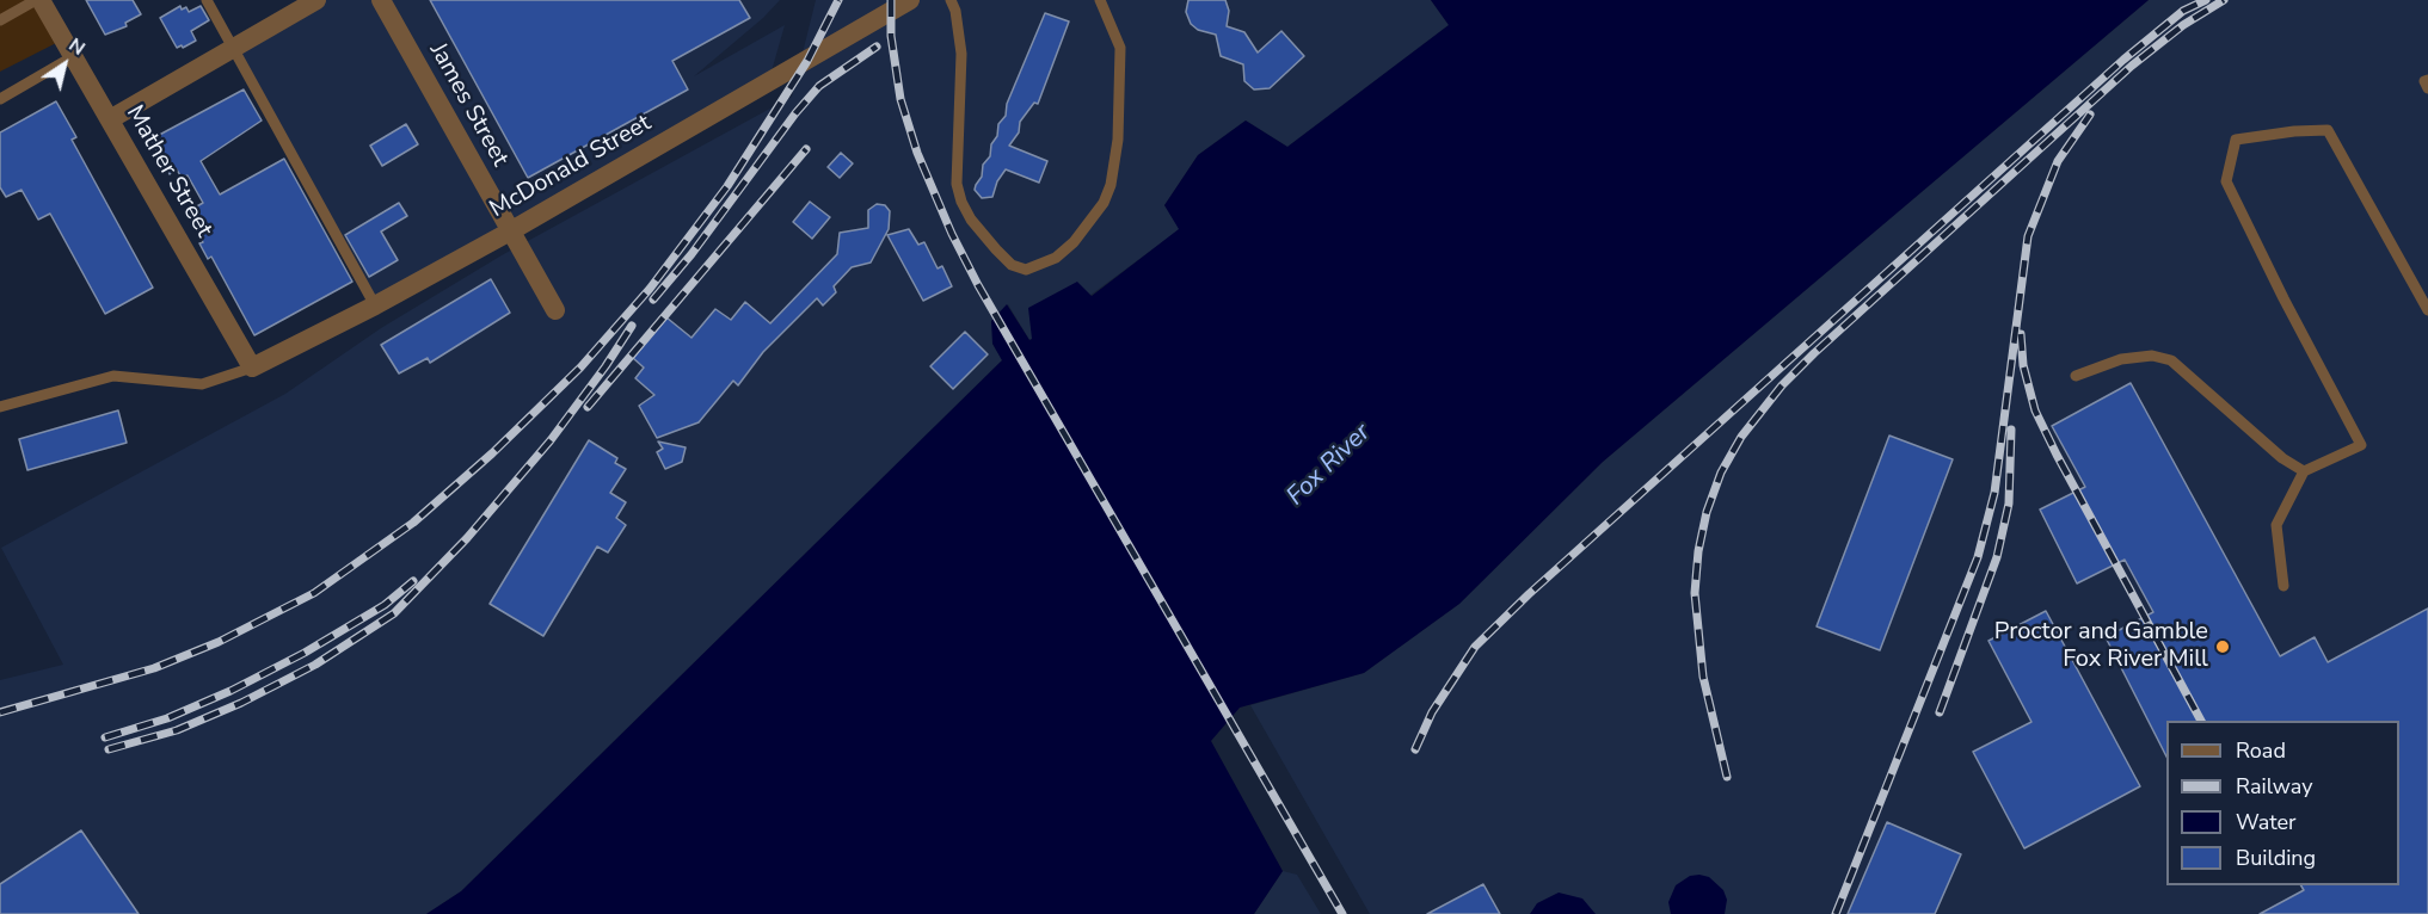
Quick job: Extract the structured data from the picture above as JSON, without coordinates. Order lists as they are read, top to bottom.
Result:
{
  "streets": {
    "street": ["James Street", "McDonald Street", "Mather Street"]
  },
  "crossings": [
    ["James Street", "McDonald Street"],
    ["McDonald Street", "Mather Street"]
  ],
  "water": ["Fox River"],
  "places": ["Proctor and Gamble Fox River Mill"],
  "legend": [
    "Road",
    "Railway",
    "Water",
    "Building"
  ],
  "north": "top right"
}
